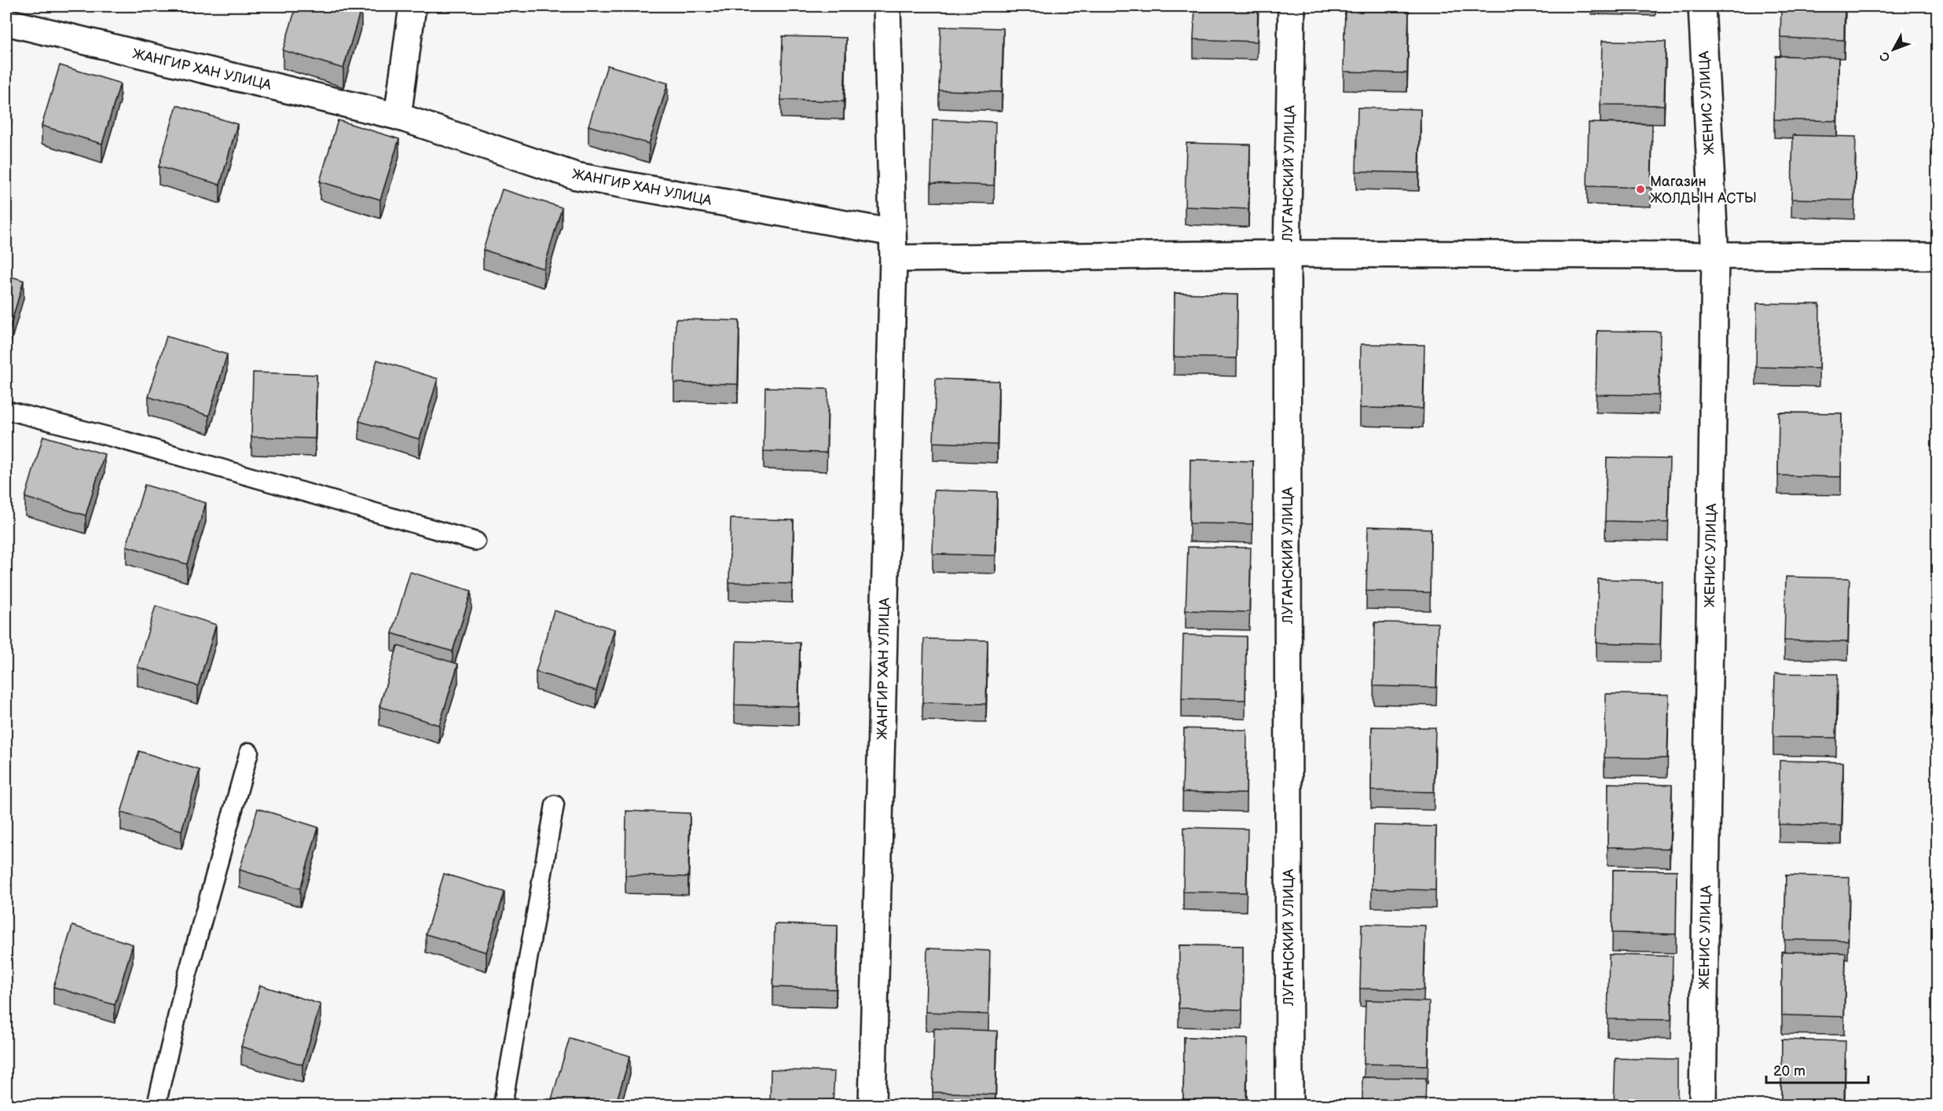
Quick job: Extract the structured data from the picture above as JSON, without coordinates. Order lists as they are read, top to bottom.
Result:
{
  "streets": {
    "street": ["ЖАНГИР ХАН УЛИЦА", "ЖЕНИС УЛИЦА", "ЛУГАНСКИЙ УЛИЦА"]
  },
  "places": ["Магазин ЖОЛДЫН АСТЫ"],
  "scale_bar": "20 m",
  "north": "bottom left"
}
